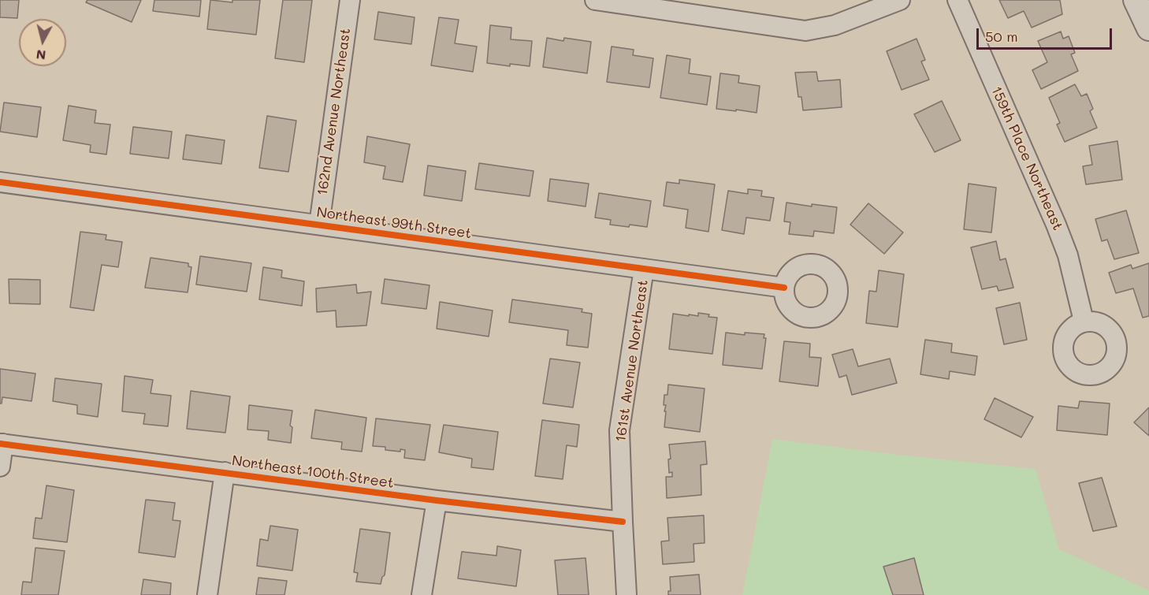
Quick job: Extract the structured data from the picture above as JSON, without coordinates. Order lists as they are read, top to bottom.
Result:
{
  "streets": {
    "street": [
      "162nd Avenue Northeast",
      "159th Place Northeast",
      "Northeast 99th Street",
      "161st Avenue Northeast",
      "Northeast 100th Street"
    ]
  },
  "crossings": [
    ["162nd Avenue Northeast", "Northeast 99th Street"],
    ["Northeast 99th Street", "161st Avenue Northeast"],
    ["161st Avenue Northeast", "Northeast 100th Street"]
  ],
  "scale_bar": "50 m",
  "north": "bottom"
}
